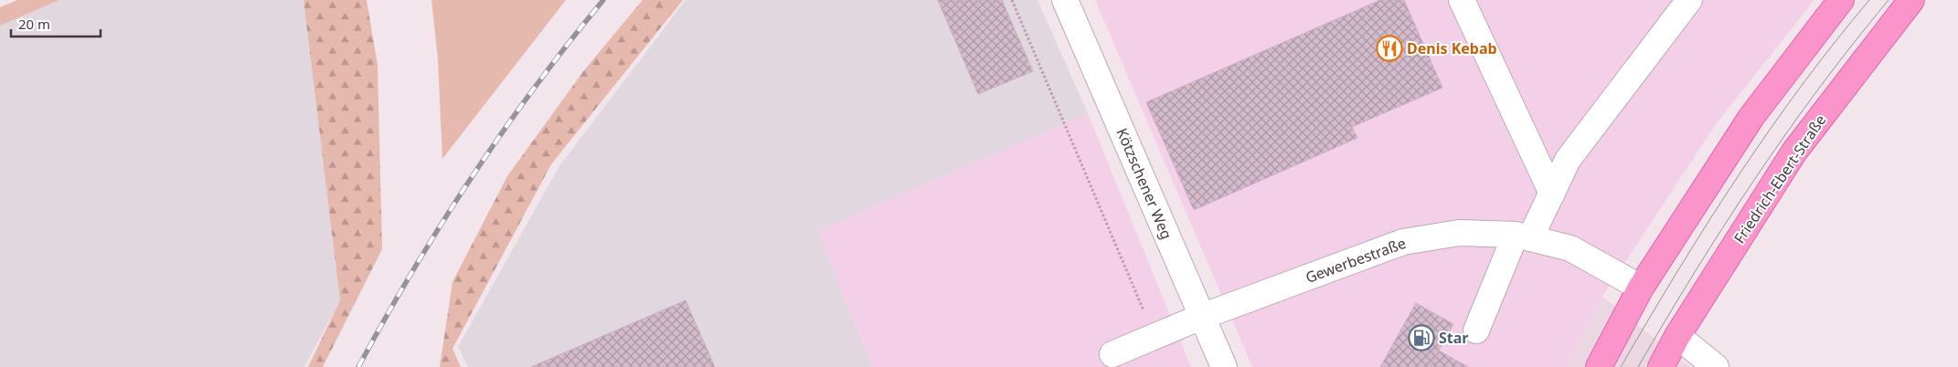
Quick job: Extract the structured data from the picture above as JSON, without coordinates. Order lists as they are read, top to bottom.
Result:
{
  "streets": {
    "main road": ["Friedrich-Ebert-Straße"],
    "street": ["Kötzschener Weg", "Gewerbestraße"]
  },
  "crossings": [
    ["Kötzschener Weg", "Gewerbestraße"]
  ],
  "places": {
    "restaurant": ["Denis Kebab"],
    "fuel station": ["Star"]
  },
  "scale_bar": "20 m"
}
